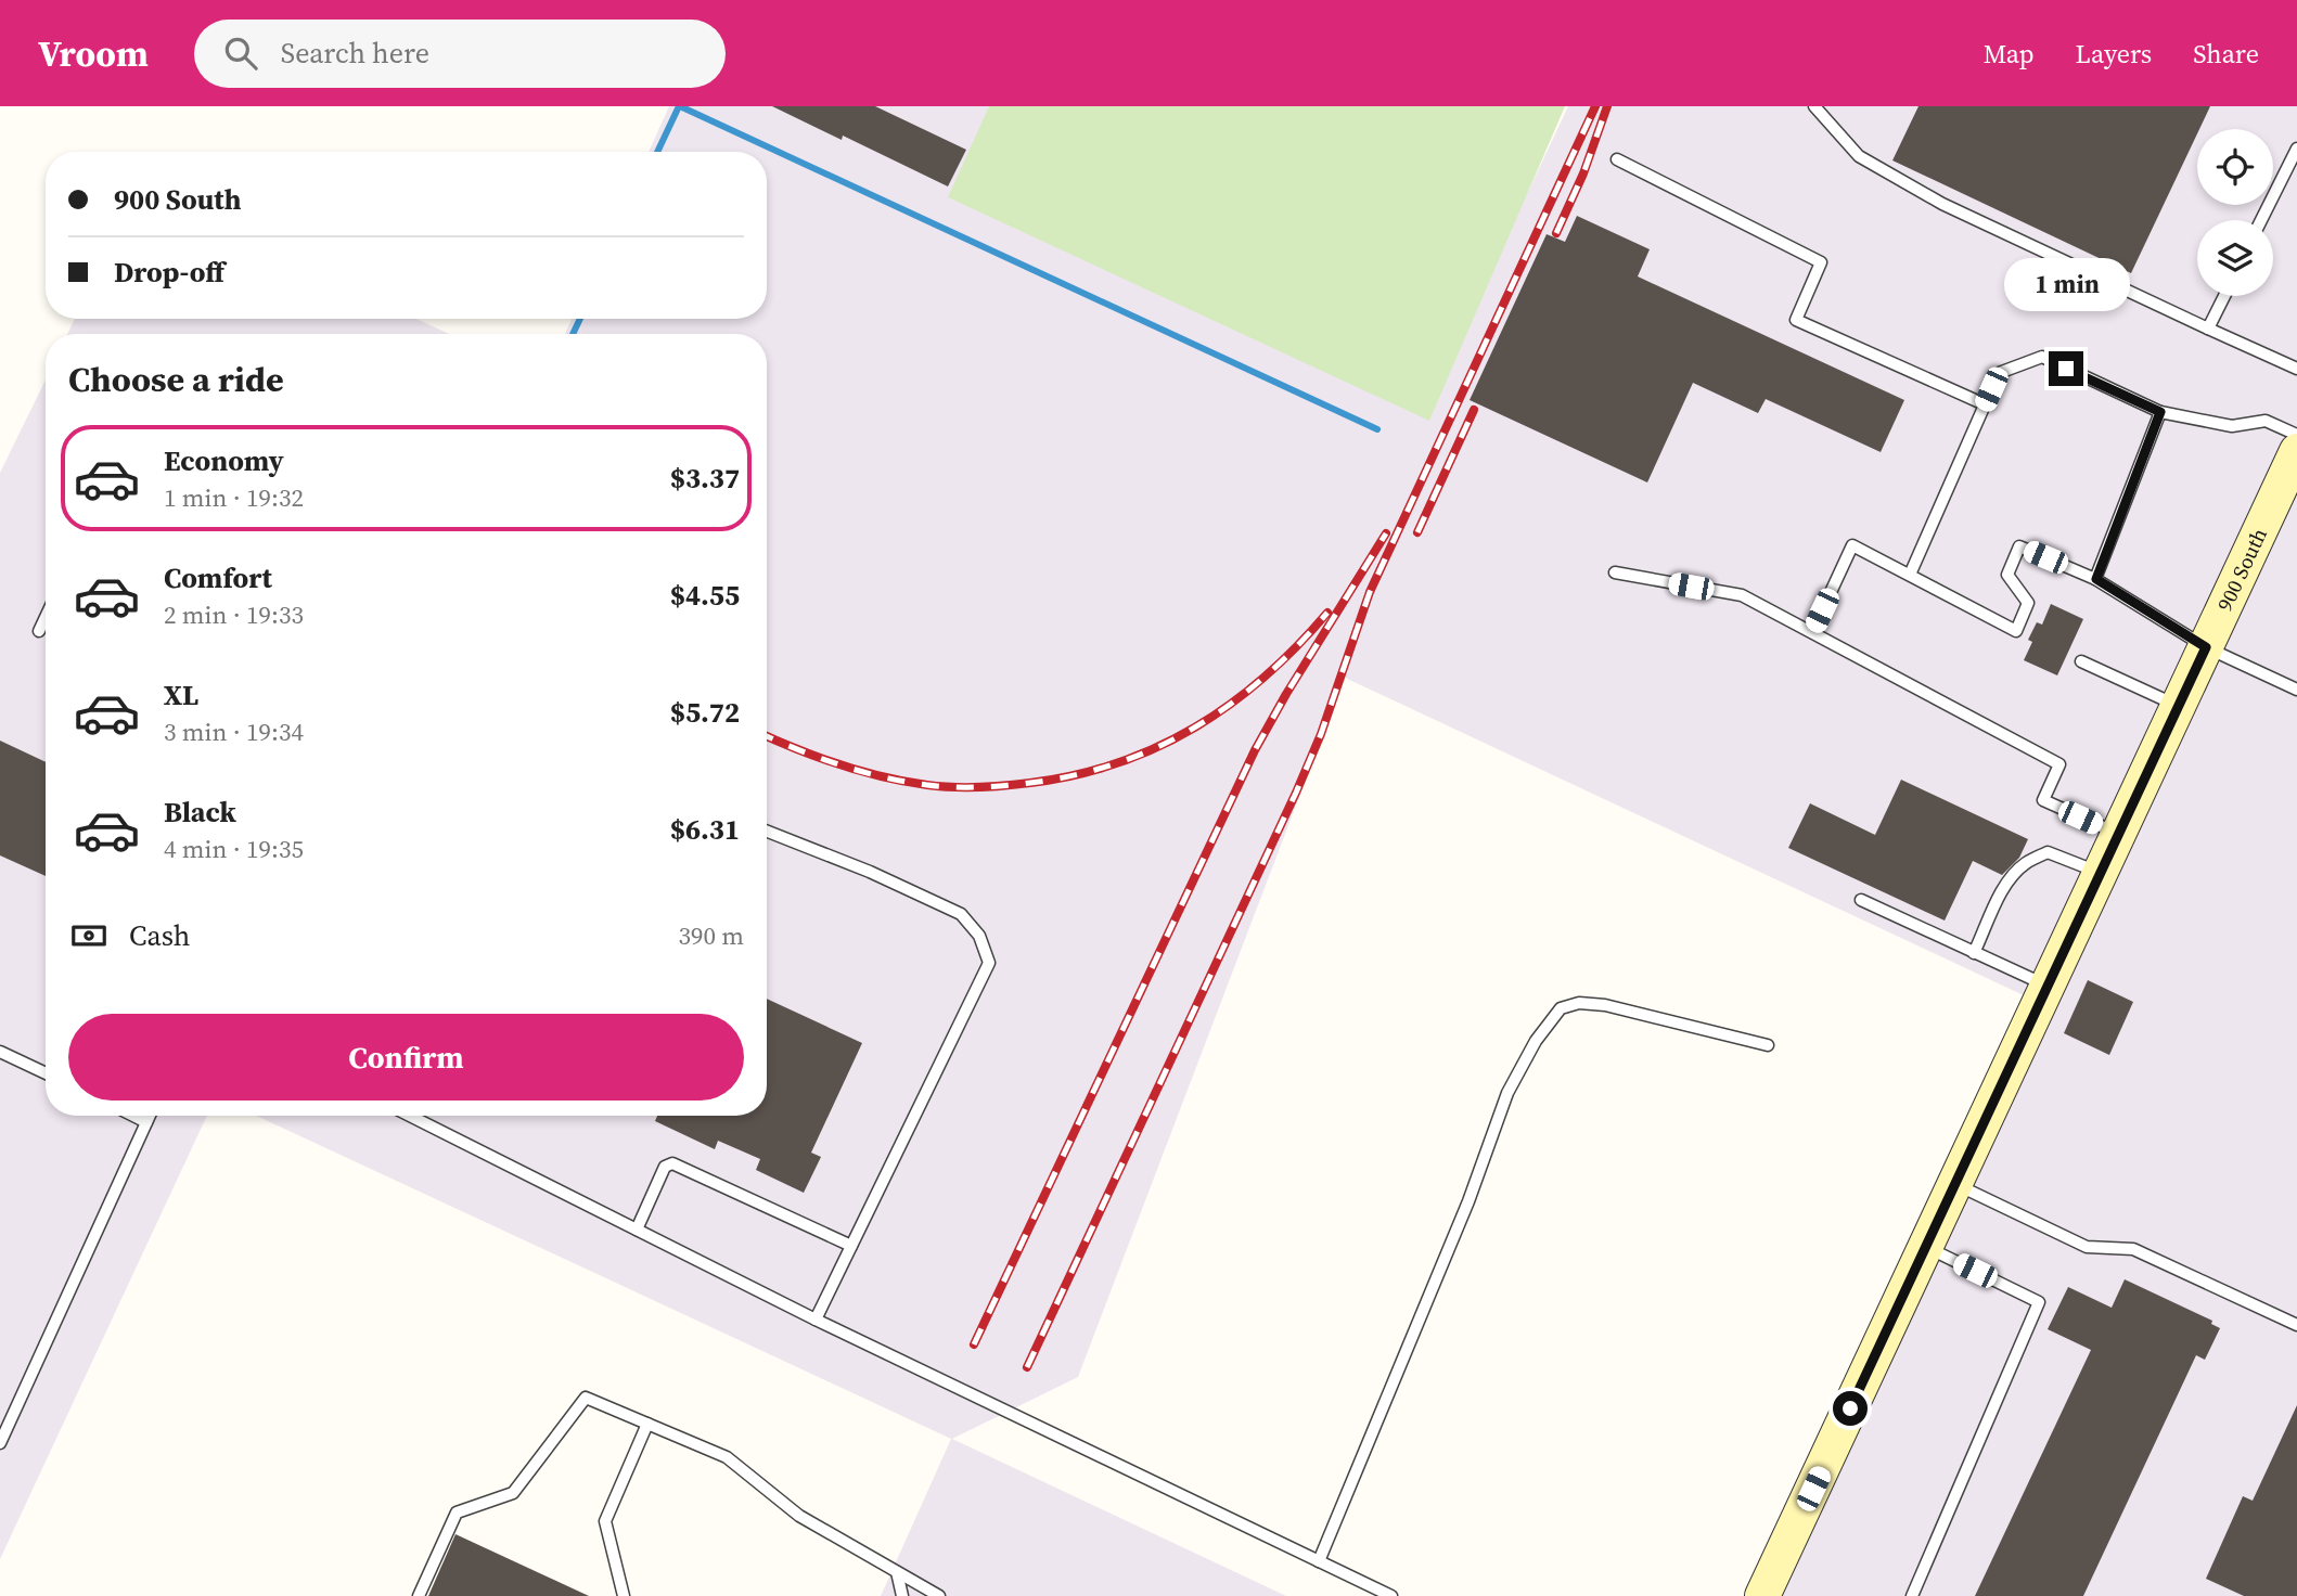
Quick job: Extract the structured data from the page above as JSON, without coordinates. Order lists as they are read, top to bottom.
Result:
{
  "streets": {
    "street": ["900 South"]
  },
  "page": {
    "header": "Vroom",
    "search": "Search here",
    "nav": ["Map", "Layers", "Share"],
    "banner": ["900 South", "Drop-off"],
    "bubble": "1 min",
    "heading": "Choose a ride",
    "list": [
      {
        "name": "Economy",
        "note": "1 min · 19:32",
        "value": "$3.37"
      },
      {
        "name": "Comfort",
        "note": "2 min · 19:33",
        "value": "$4.55"
      },
      {
        "name": "XL",
        "note": "3 min · 19:34",
        "value": "$5.72"
      },
      {
        "name": "Black",
        "note": "4 min · 19:35",
        "value": "$6.31"
      }
    ],
    "pay": ["Cash", "390 m"],
    "buttons": "Confirm"
  }
}
